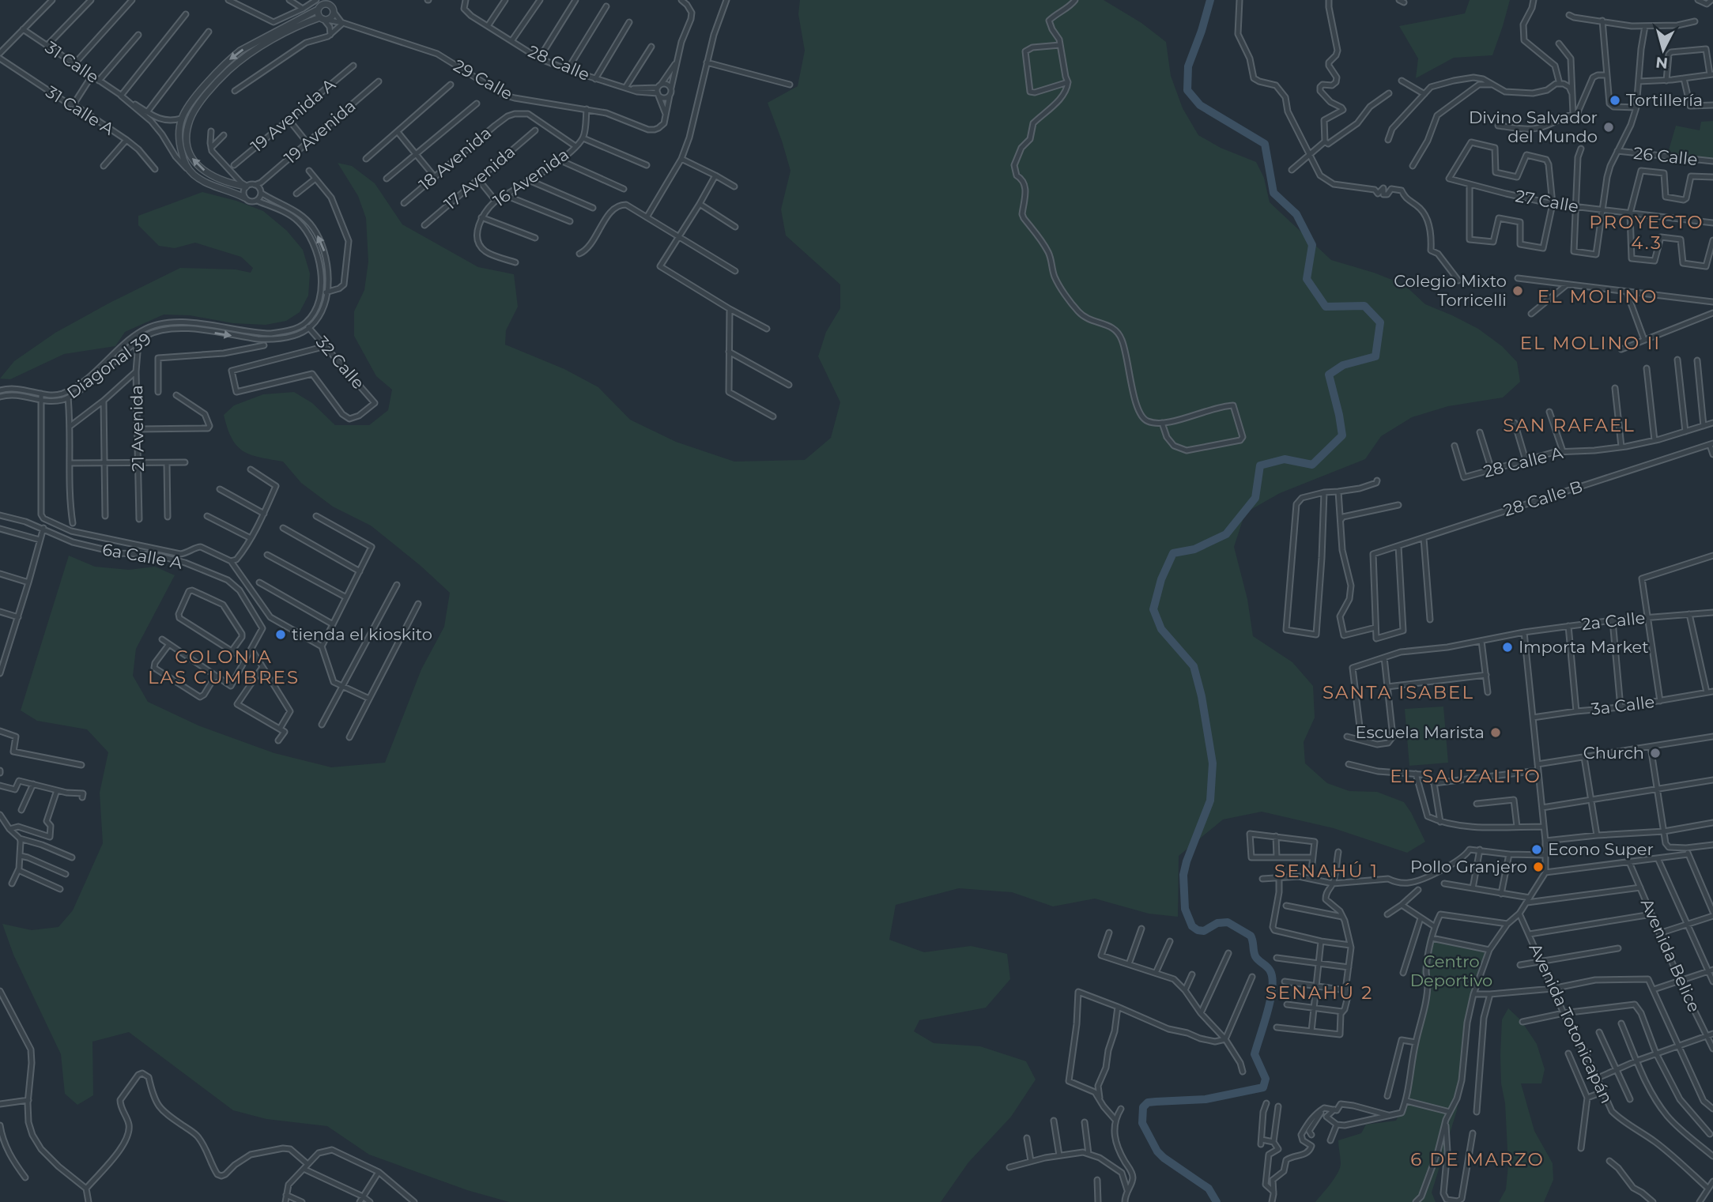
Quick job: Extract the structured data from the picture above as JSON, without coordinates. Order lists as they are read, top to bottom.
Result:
{
  "streets": {
    "street": [
      "31 Calle",
      "28 Calle",
      "29 Calle",
      "31 Calle A",
      "19 Avenida A",
      "19 Avenida",
      "26 Calle",
      "18 Avenida",
      "17 Avenida",
      "16 Avenida",
      "27 Calle",
      "32 Calle",
      "Diagonal 39",
      "21 Avenida",
      "28 Calle A",
      "28 Calle B",
      "6a Calle A",
      "2a Calle",
      "3a Calle",
      "Avenida Belice",
      "Avenida Totonicapán"
    ]
  },
  "crossings": [
    ["29 Calle", "16 Avenida"],
    ["18 Avenida", "16 Avenida"],
    ["32 Calle", "Diagonal 39"],
    ["Diagonal 39", "21 Avenida"]
  ],
  "districts": [
    "PROYECTO 4.3",
    "EL MOLINO",
    "EL MOLINO II",
    "SAN RAFAEL",
    "COLONIA LAS CUMBRES",
    "SANTA ISABEL",
    "EL SAUZALITO",
    "SENAHÚ 1",
    "SENAHÚ 2",
    "6 DE MARZO"
  ],
  "parks": ["Centro Deportivo"],
  "places": [
    "Tortillería",
    "Divino Salvador del Mundo",
    "Colegio Mixto Torricelli",
    "tienda el kioskito",
    "Importa Market",
    "Escuela Marista",
    "Church",
    "Econo Super",
    "Pollo Granjero"
  ],
  "north": "bottom"
}
